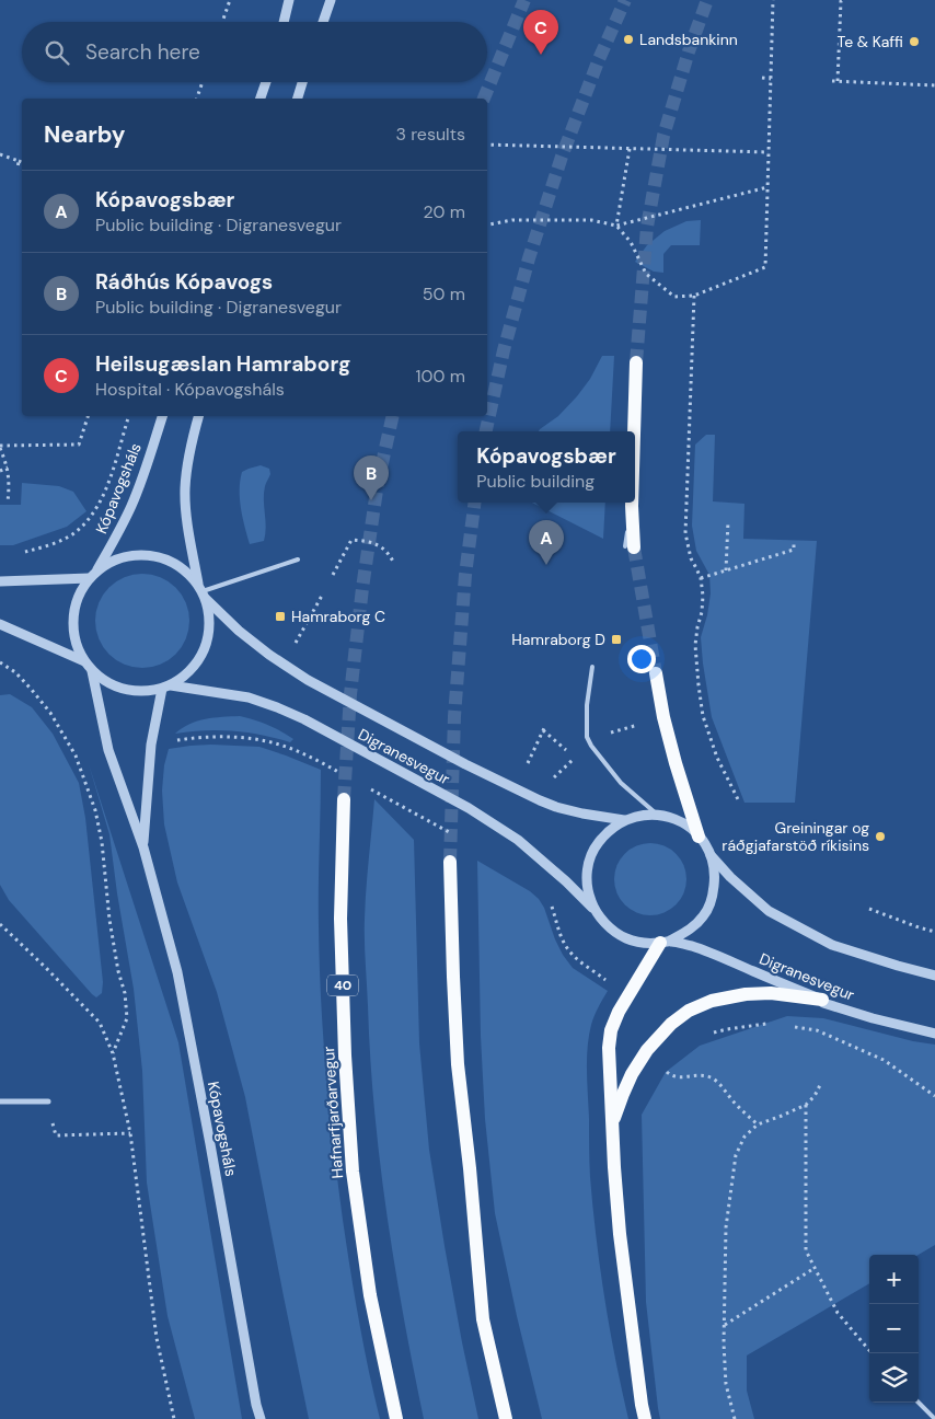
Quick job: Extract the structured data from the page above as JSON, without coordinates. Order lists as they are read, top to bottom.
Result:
{
  "streets": {
    "main road": ["40", "Hafnarfjarðarvegur"],
    "street": ["Kópavogsháls", "Digranesvegur"]
  },
  "crossings": [
    ["Kópavogsháls", "Digranesvegur"]
  ],
  "places": {
    "other": ["Landsbankinn", "Te & Kaffi", "Greiningar og ráðgjafarstöð ríkisins"],
    "transit": ["Hamraborg C", "Hamraborg D"]
  },
  "page": {
    "pins": ["C", "B", "A"],
    "search": "Search here",
    "heading": ["Nearby", "3 results"],
    "list": [
      {
        "mark": "A",
        "name": "Kópavogsbær",
        "note": "Public building · Digranesvegur",
        "value": "20 m"
      },
      {
        "mark": "B",
        "name": "Ráðhús Kópavogs",
        "note": "Public building · Digranesvegur",
        "value": "50 m"
      },
      {
        "mark": "C",
        "name": "Heilsugæslan Hamraborg",
        "note": "Hospital · Kópavogsháls",
        "value": "100 m"
      }
    ],
    "popup": ["Kópavogsbær", "Public building"],
    "map_buttons": ["+", "−"]
  }
}
